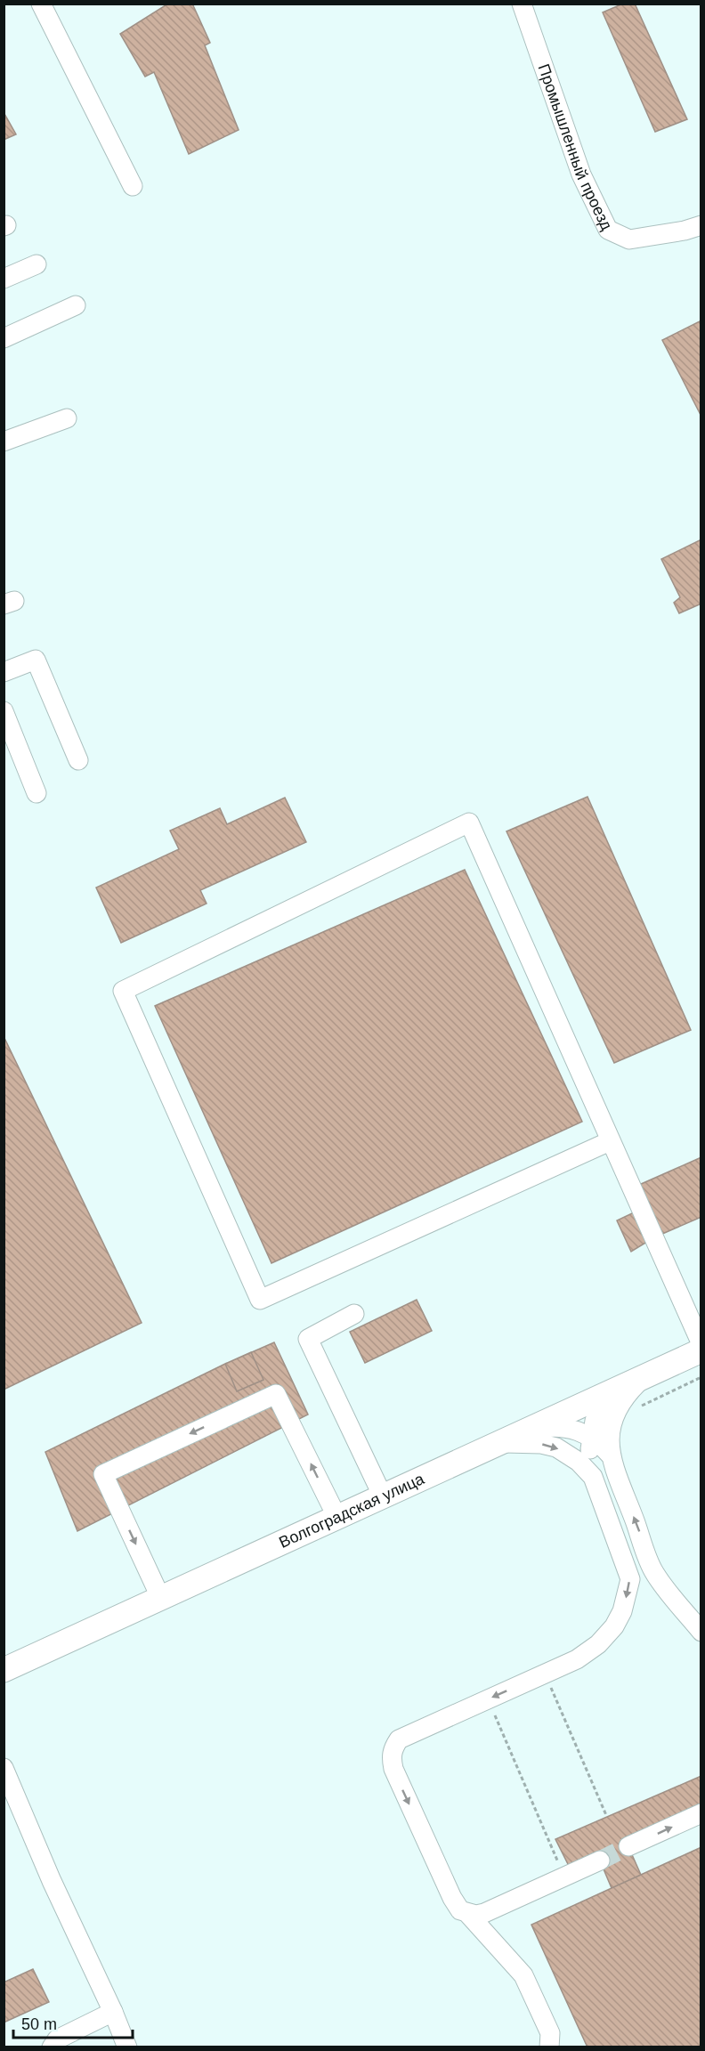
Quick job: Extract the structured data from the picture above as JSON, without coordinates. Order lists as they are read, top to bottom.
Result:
{
  "streets": {
    "main road": ["Волгоградская улица"],
    "lane": ["Промышленный проезд"]
  },
  "scale_bar": "50 m"
}
